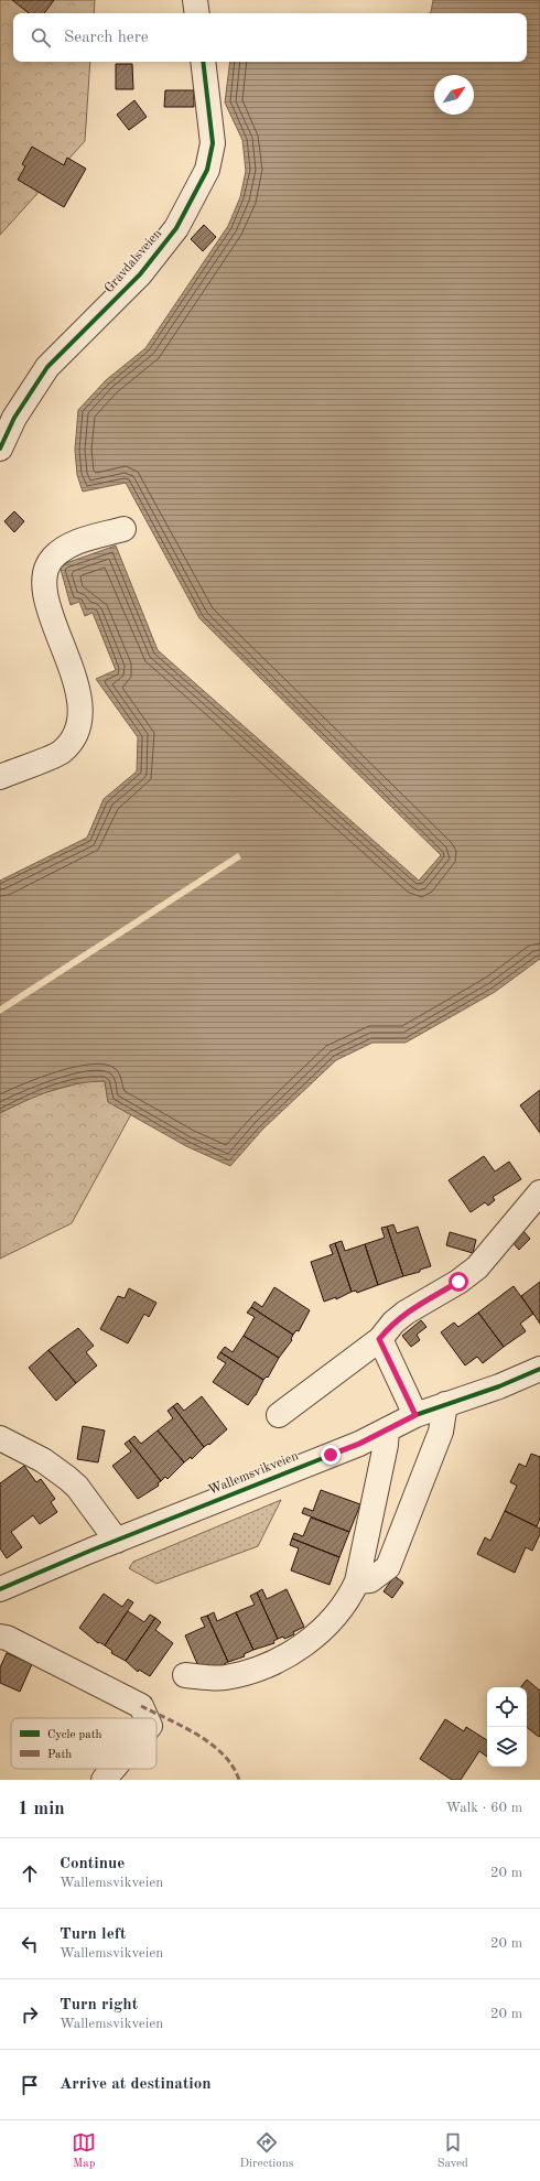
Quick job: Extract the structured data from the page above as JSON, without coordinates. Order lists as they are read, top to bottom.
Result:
{
  "streets": {
    "street": ["Gravdalsveien", "Wallemsvikveien"]
  },
  "legend": ["Cycle path", "Path"],
  "north": "top right",
  "page": {
    "search": "Search here",
    "heading": ["1 min", "Walk · 60 m"],
    "list": [
      ["Continue", "Wallemsvikveien", "20 m"],
      ["Turn left", "Wallemsvikveien", "20 m"],
      ["Turn right", "Wallemsvikveien", "20 m"],
      "Arrive at destination"
    ],
    "nav": ["Map", "Directions", "Saved"]
  }
}
